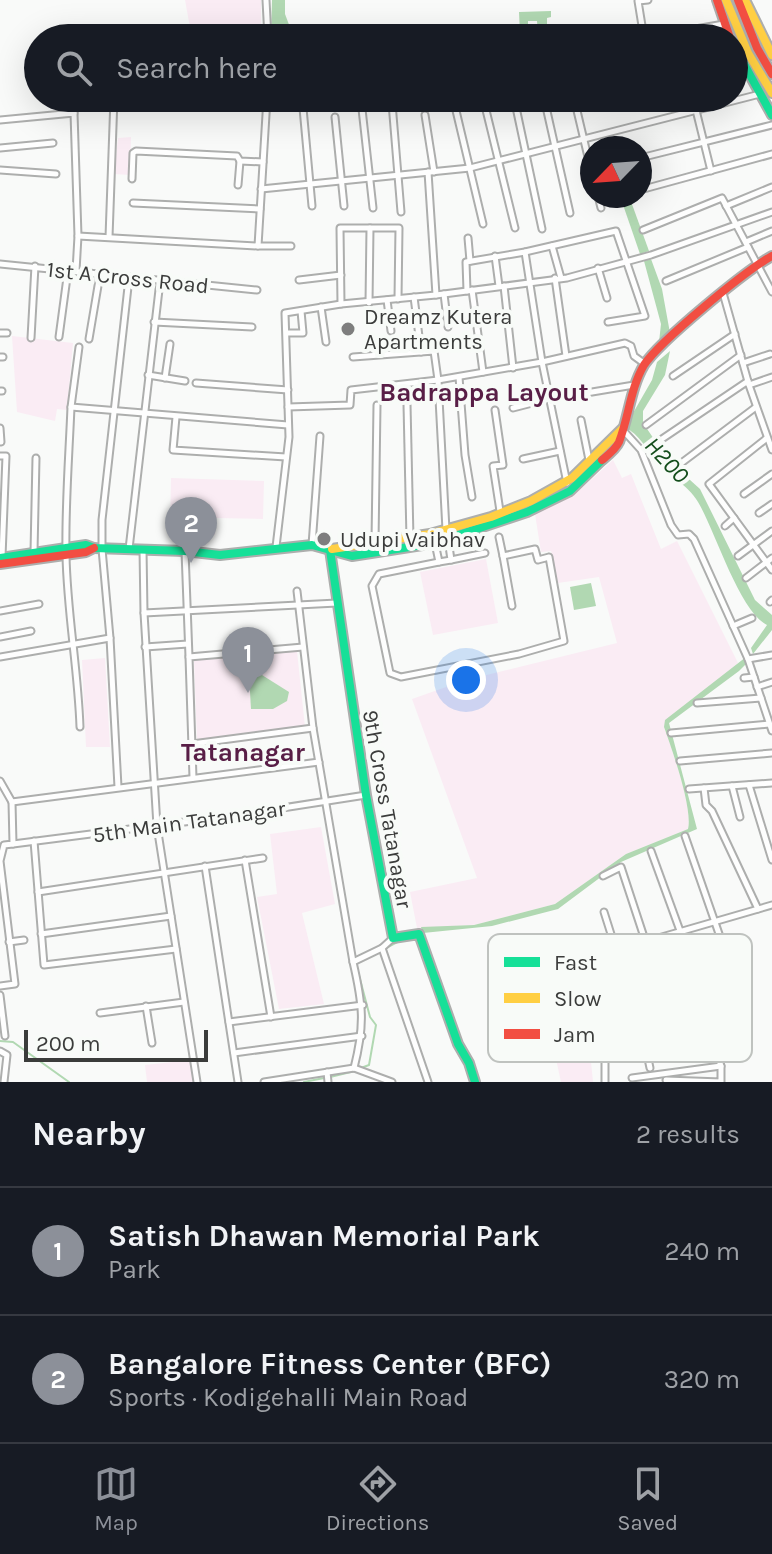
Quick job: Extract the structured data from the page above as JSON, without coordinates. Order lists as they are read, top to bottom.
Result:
{
  "streets": {
    "main road": ["9th Cross Tatanagar"],
    "street": ["1st A Cross Road", "5th Main Tatanagar"]
  },
  "crossings": [
    ["9th Cross Tatanagar", "5th Main Tatanagar"]
  ],
  "districts": ["Badrappa Layout", "Tatanagar"],
  "water": ["H200"],
  "places": ["Dreamz Kutera Apartments", "Udupi Vaibhav"],
  "legend": ["Fast", "Slow", "Jam"],
  "scale_bar": "200 m",
  "north": "bottom left",
  "page": {
    "search": "Search here",
    "pins": ["2", "1"],
    "scale": "200 m",
    "heading": ["Nearby", "2 results"],
    "list": [
      {
        "mark": "1",
        "name": "Satish Dhawan Memorial Park",
        "note": "Park",
        "value": "240 m"
      },
      {
        "mark": "2",
        "name": "Bangalore Fitness Center (BFC)",
        "note": "Sports · Kodigehalli Main Road",
        "value": "320 m"
      }
    ],
    "nav": ["Map", "Directions", "Saved"]
  }
}
